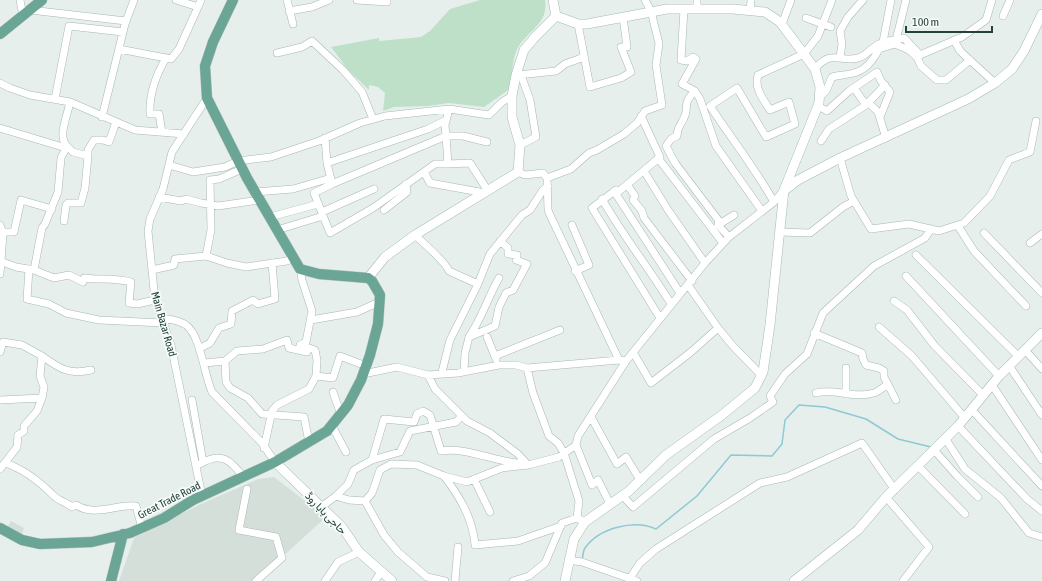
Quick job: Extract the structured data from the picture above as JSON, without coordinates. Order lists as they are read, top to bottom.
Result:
{
  "streets": {
    "main road": ["Great Trade Road"],
    "street": ["Main Bazar Road", "حاجی بابا روڈ"]
  },
  "crossings": [
    ["Main Bazar Road", "Great Trade Road"],
    ["Great Trade Road", "حاجی بابا روڈ"]
  ],
  "scale_bar": "100 m"
}
